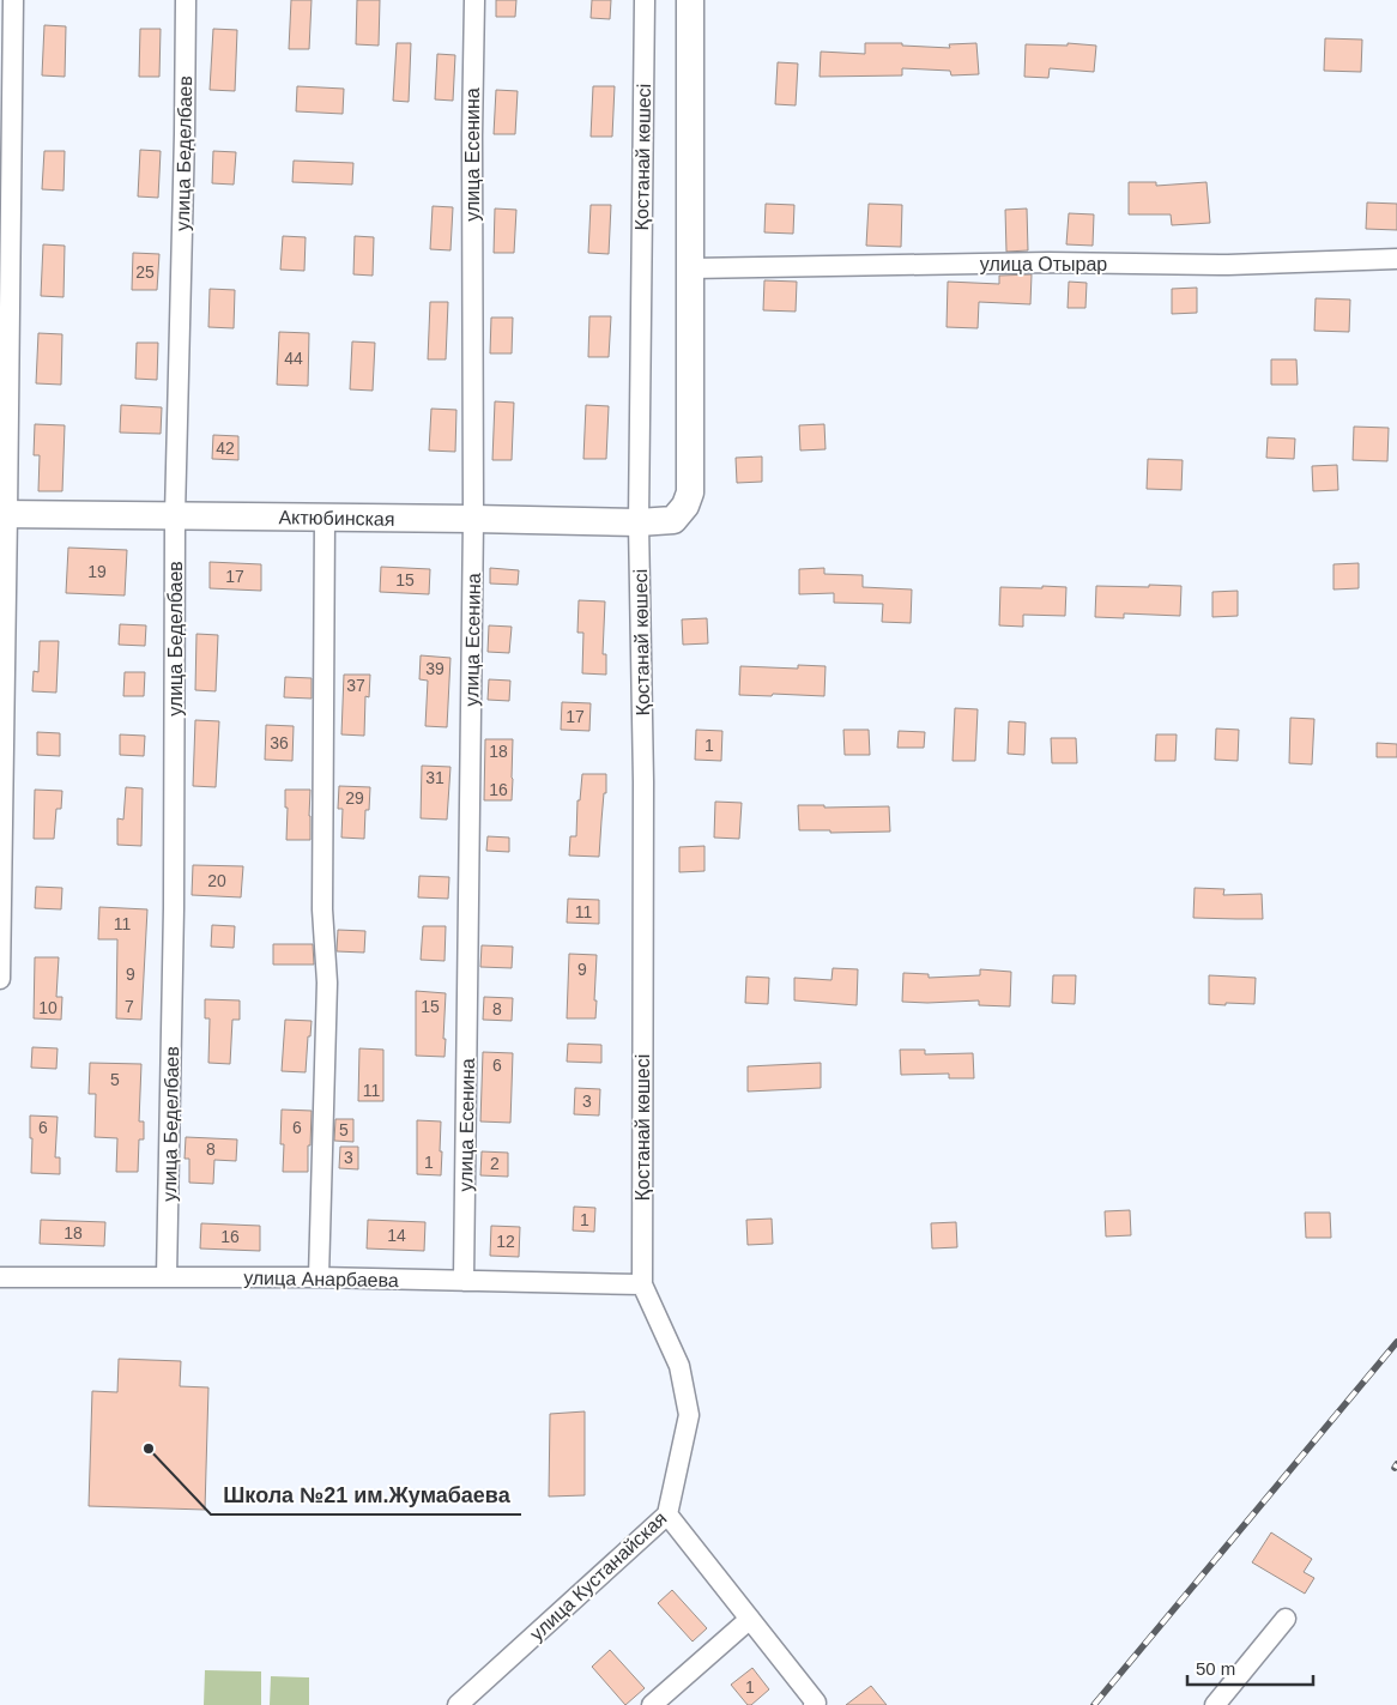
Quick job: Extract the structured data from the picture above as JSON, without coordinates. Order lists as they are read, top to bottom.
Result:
{
  "streets": {
    "street": [
      "улица Беделбаев",
      "улица Есенина",
      "Қостанай көшесі",
      "улица Отырар",
      "Актюбинская",
      "улица Анарбаева",
      "улица Кустанайская"
    ]
  },
  "crossings": [
    ["улица Беделбаев", "Актюбинская"],
    ["улица Беделбаев", "улица Анарбаева"],
    ["улица Есенина", "Актюбинская"],
    ["улица Есенина", "улица Анарбаева"],
    ["Қостанай көшесі", "Актюбинская"],
    ["Қостанай көшесі", "улица Анарбаева"],
    ["Қостанай көшесі", "улица Кустанайская"],
    ["улица Отырар", "Актюбинская"],
    ["улица Анарбаева", "улица Кустанайская"]
  ],
  "places": ["Школа №21 им.Жумабаева"],
  "house_numbers": [
    "25",
    "44",
    "42",
    "19",
    "17",
    "15",
    "39",
    "37",
    "17",
    "36",
    "1",
    "18",
    "31",
    "16",
    "29",
    "20",
    "11",
    "11",
    "9",
    "9",
    "7",
    "15",
    "10",
    "8",
    "6",
    "5",
    "11",
    "3",
    "6",
    "6",
    "5",
    "8",
    "3",
    "1",
    "2",
    "1",
    "18",
    "14",
    "16",
    "12",
    "1"
  ],
  "scale_bar": "50 m"
}
